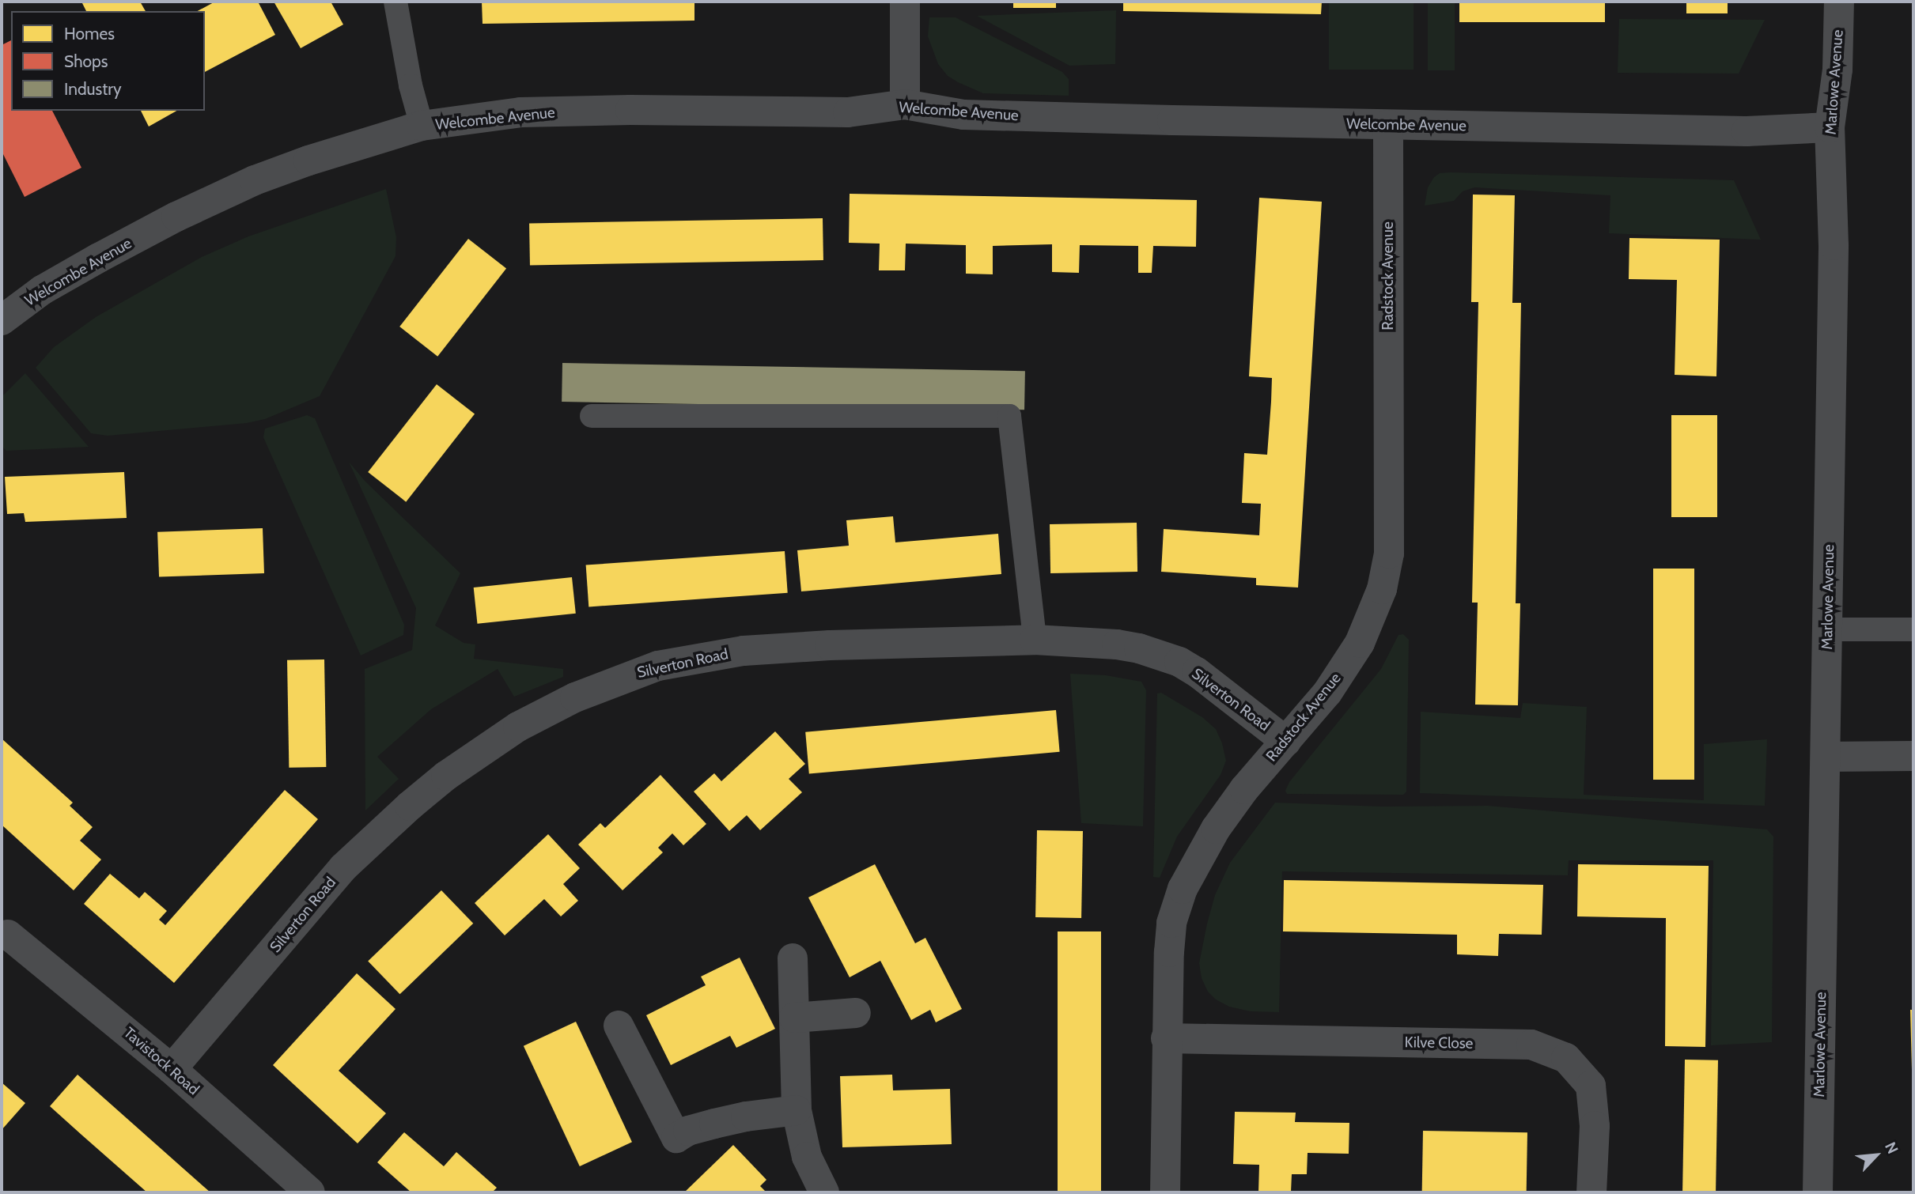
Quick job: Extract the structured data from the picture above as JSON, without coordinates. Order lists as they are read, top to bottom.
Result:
{
  "streets": {
    "street": [
      "Marlowe Avenue",
      "Welcombe Avenue",
      "Radstock Avenue",
      "Silverton Road",
      "Kilve Close",
      "Tavistock Road"
    ]
  },
  "crossings": [
    ["Marlowe Avenue", "Welcombe Avenue"],
    ["Welcombe Avenue", "Radstock Avenue"],
    ["Radstock Avenue", "Silverton Road"],
    ["Radstock Avenue", "Kilve Close"],
    ["Silverton Road", "Tavistock Road"]
  ],
  "legend": ["Homes", "Shops", "Industry"],
  "north": "top right"
}
